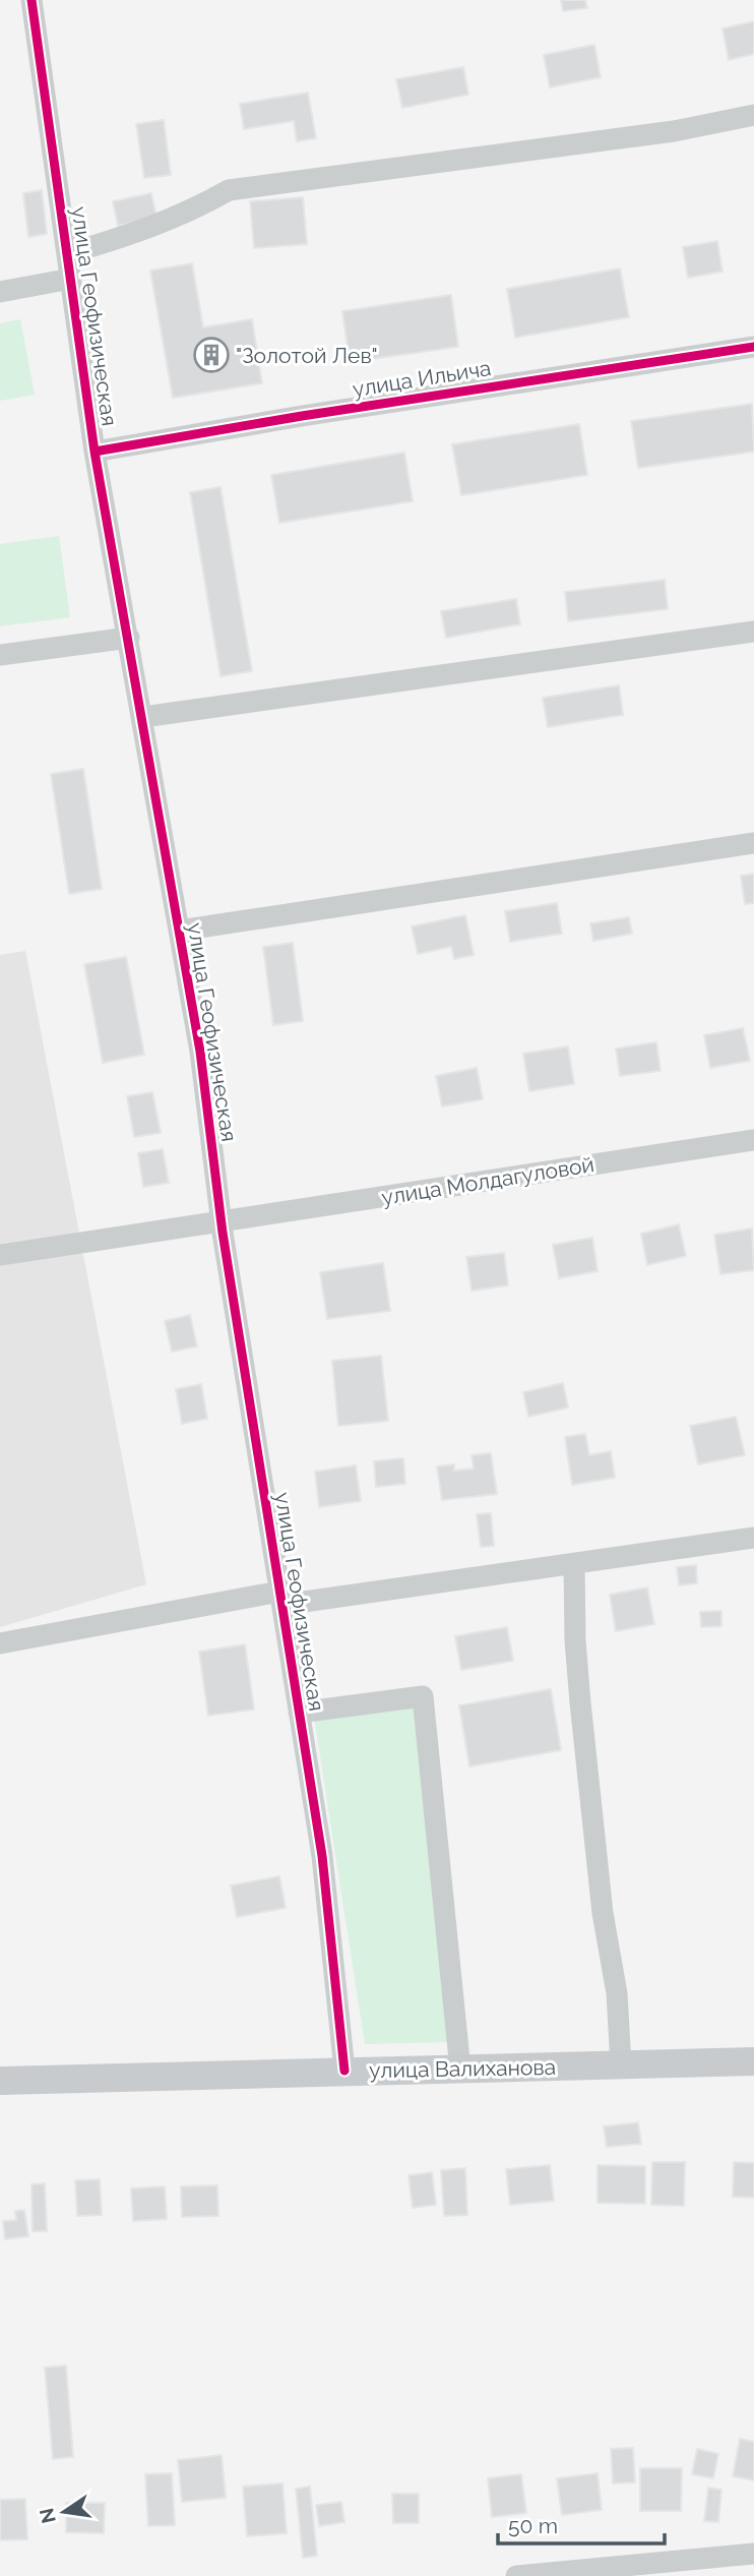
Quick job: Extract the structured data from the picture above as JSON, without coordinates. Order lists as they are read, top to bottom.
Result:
{
  "streets": {
    "main road": ["улица Валиханова"],
    "street": ["улица Геофизическая", "улица Ильича", "улица Молдагуловой"]
  },
  "crossings": [
    ["улица Геофизическая", "улица Ильича"],
    ["улица Геофизическая", "улица Молдагуловой"],
    ["улица Геофизическая", "улица Валиханова"]
  ],
  "places": {
    "building": ["\"Золотой Лев\""]
  },
  "scale_bar": "50 m",
  "north": "left"
}
